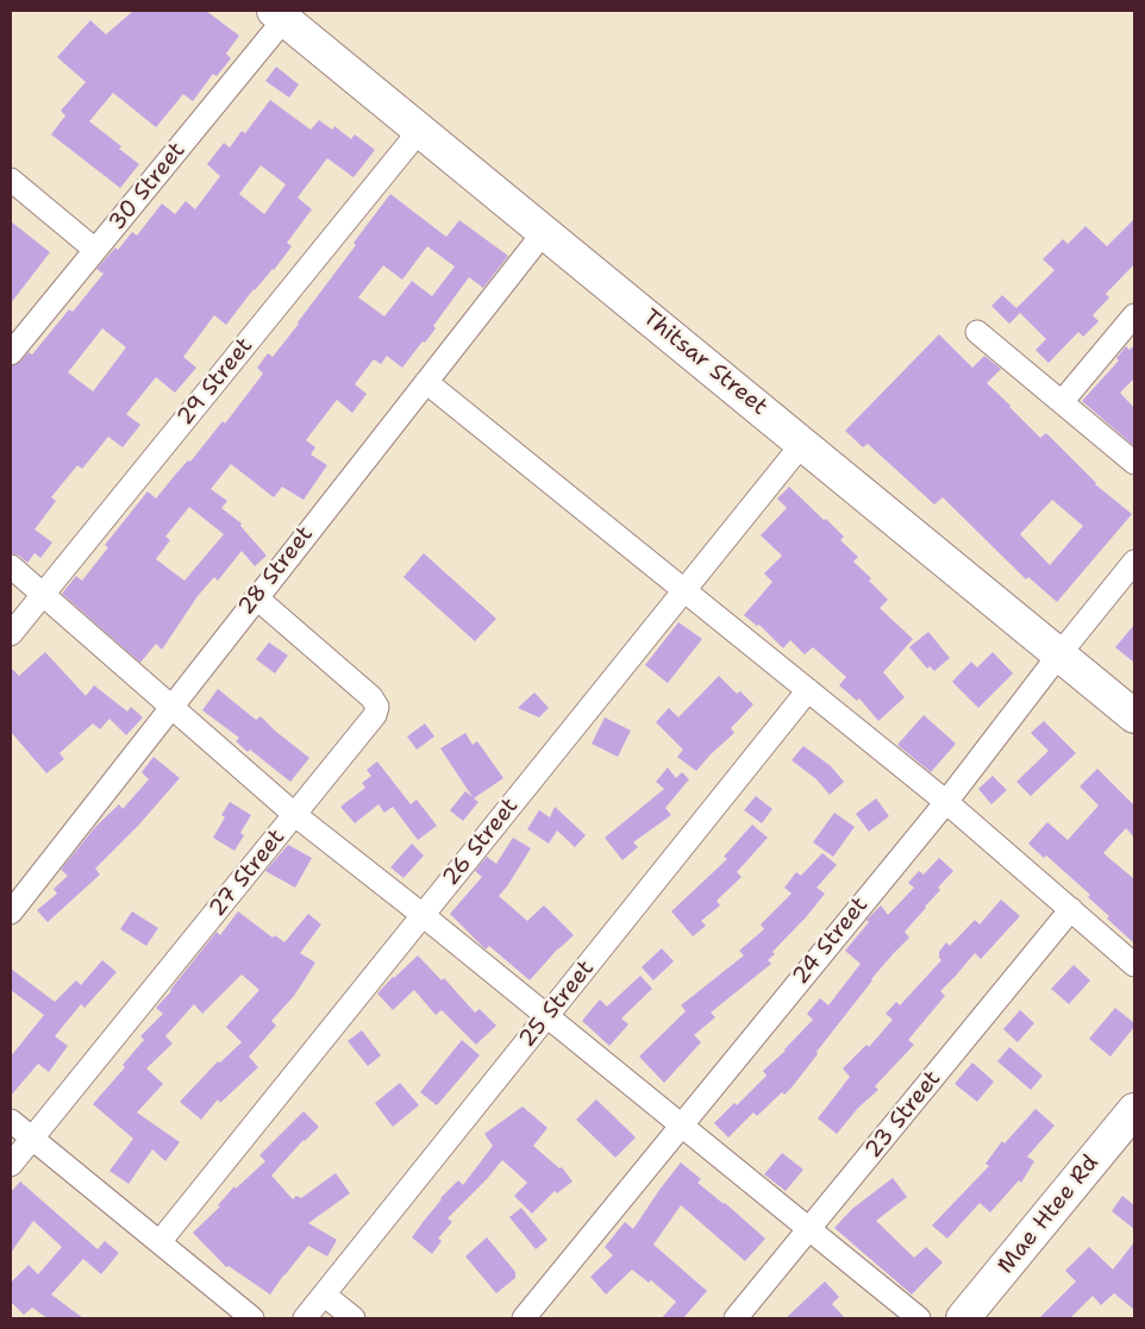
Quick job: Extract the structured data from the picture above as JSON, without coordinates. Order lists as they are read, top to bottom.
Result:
{
  "streets": {
    "street": [
      "30 Street",
      "Thitsar Street",
      "29 Street",
      "28 Street",
      "26 Street",
      "27 Street",
      "24 Street",
      "25 Street",
      "23 Street",
      "Mae Htee Rd"
    ]
  },
  "crossings": [
    ["30 Street", "Thitsar Street"],
    ["Thitsar Street", "29 Street"],
    ["Thitsar Street", "28 Street"],
    ["Thitsar Street", "26 Street"],
    ["Thitsar Street", "24 Street"],
    ["28 Street", "27 Street"]
  ]
}
